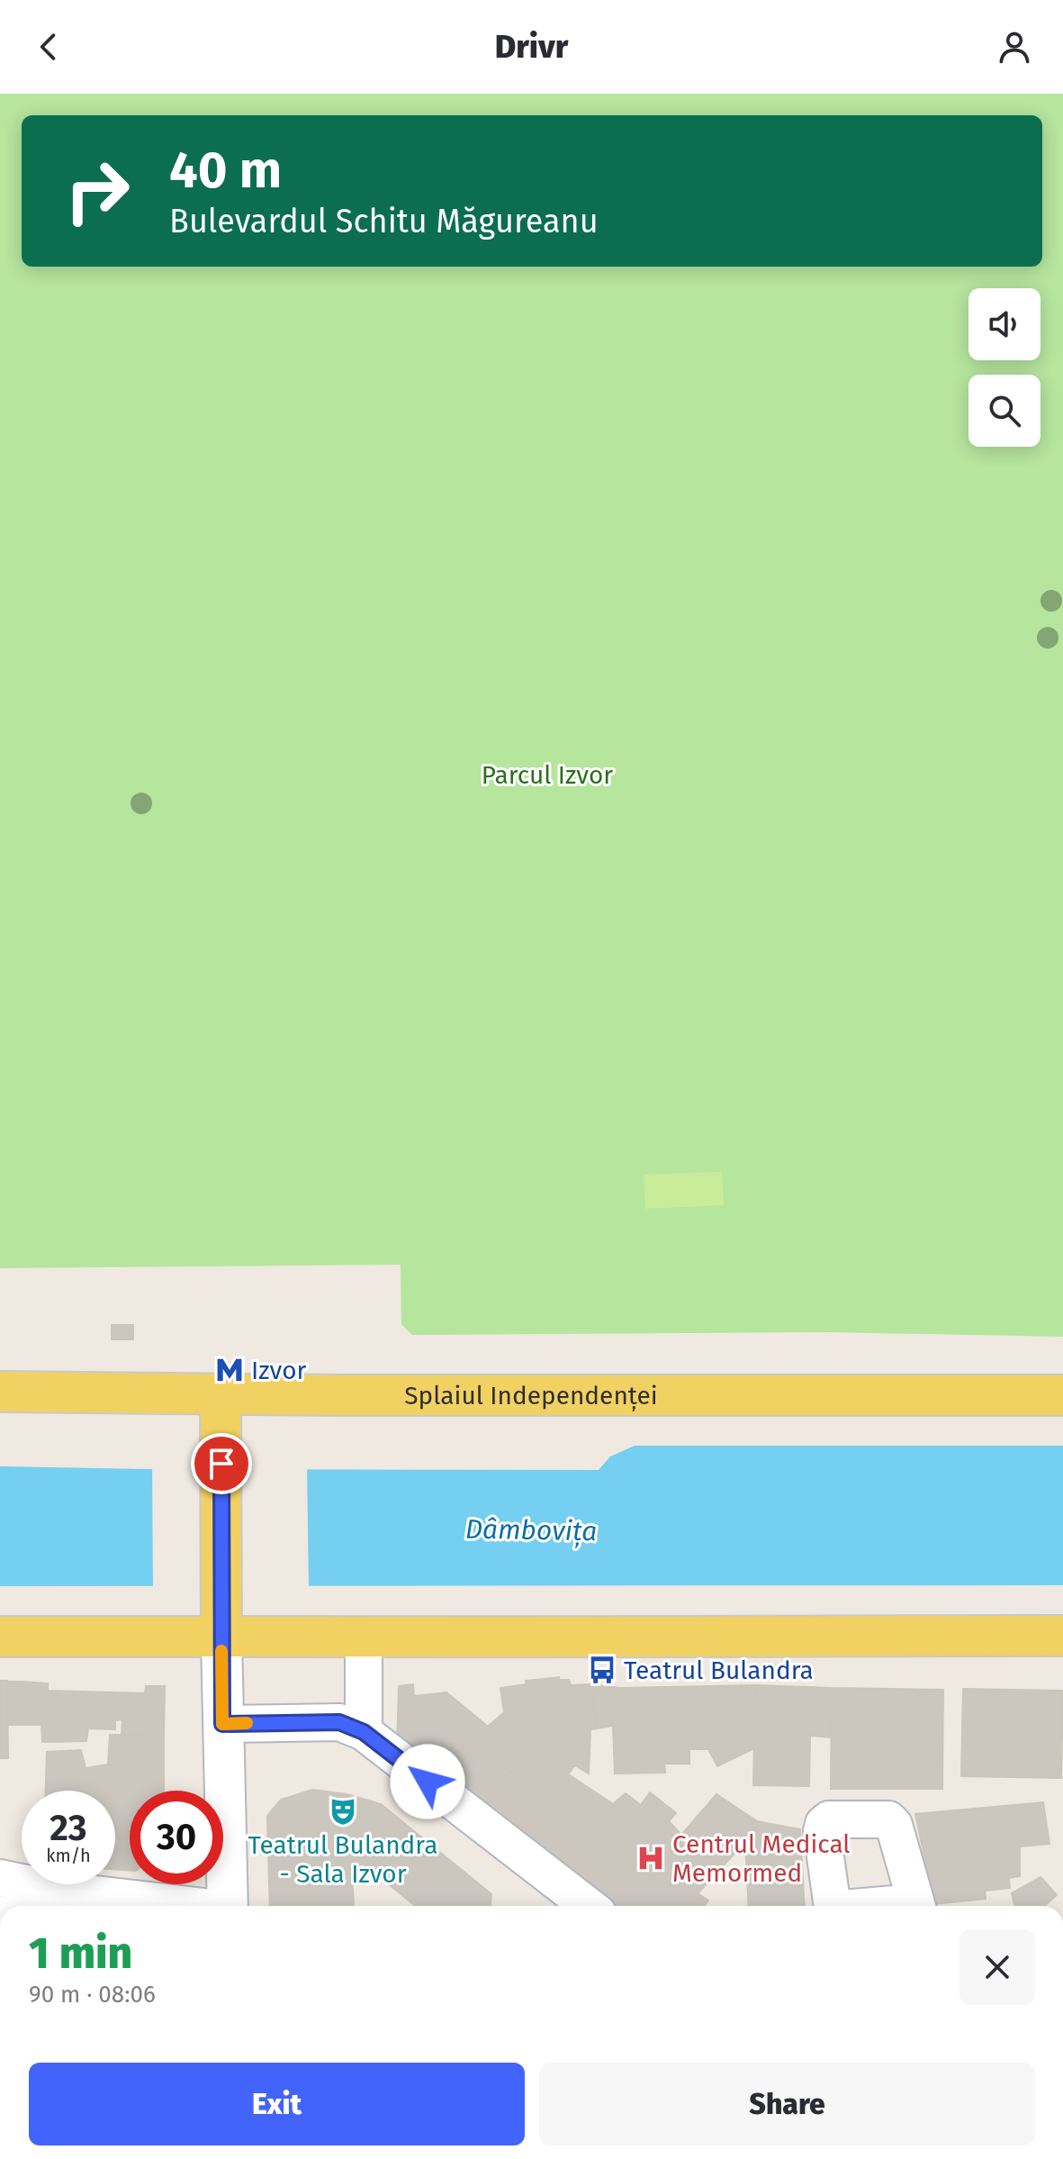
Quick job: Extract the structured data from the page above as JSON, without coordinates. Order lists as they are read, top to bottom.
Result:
{
  "streets": {
    "main road": ["Splaiul Independenței"]
  },
  "water": ["Dâmbovița"],
  "parks": ["Parcul Izvor"],
  "places": {
    "metro station": ["Izvor"],
    "bus stop": ["Teatrul Bulandra"],
    "theatre": ["Teatrul Bulandra - Sala Izvor"],
    "hospital": ["Centrul Medical Memormed"]
  },
  "page": {
    "header": "Drivr",
    "turn": ["40 m", "Bulevardul Schitu Măgureanu"],
    "speed": "23 km/h",
    "limit": "30",
    "heading": ["1 min", "90 m · 08:06"],
    "buttons": ["Exit", "Share"]
  }
}
